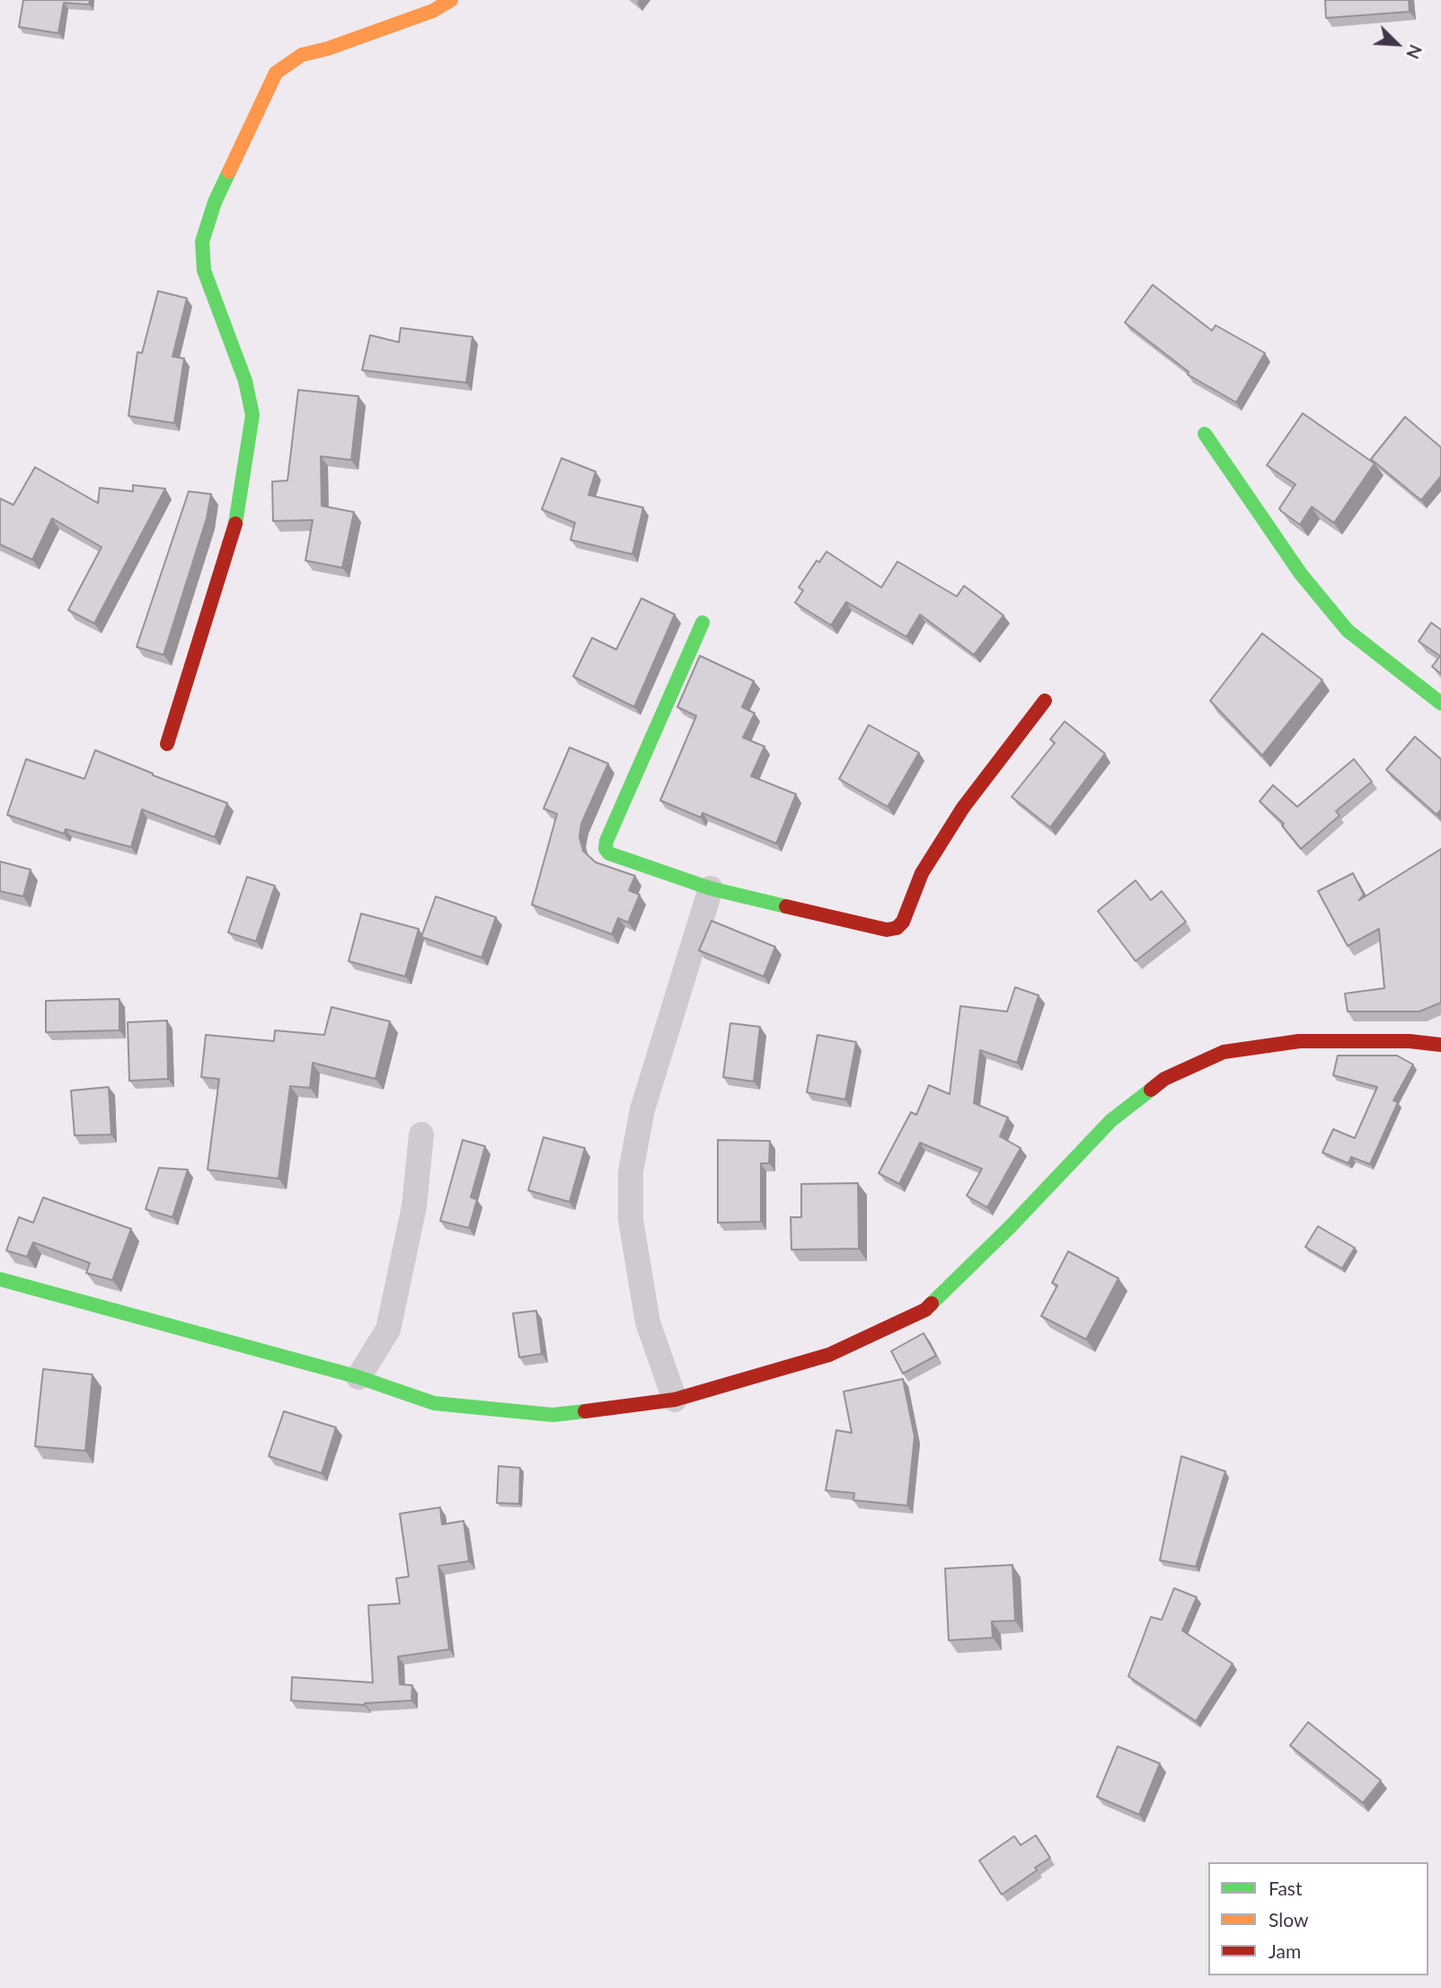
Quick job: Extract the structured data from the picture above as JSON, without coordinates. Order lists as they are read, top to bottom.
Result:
{
  "legend": ["Fast", "Slow", "Jam"],
  "north": "bottom right"
}
